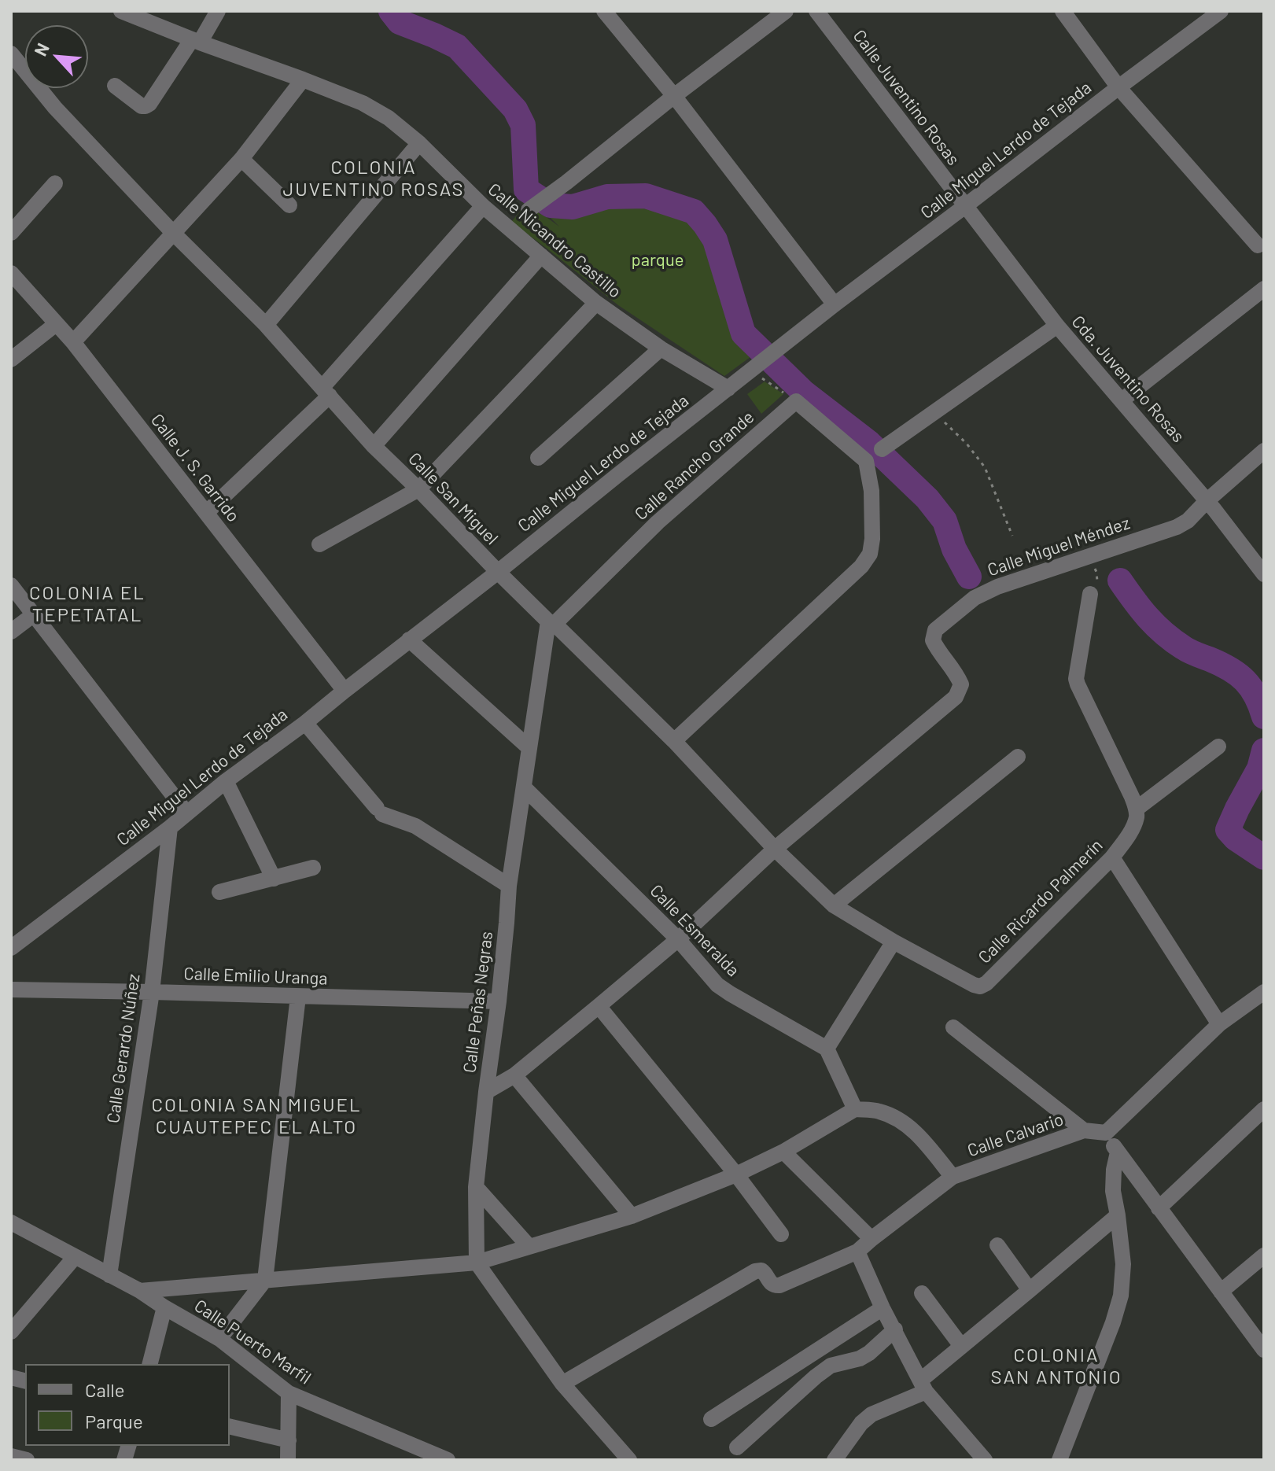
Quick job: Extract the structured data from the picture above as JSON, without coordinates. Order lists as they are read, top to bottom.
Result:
{
  "streets": {
    "street": [
      "Calle Juventino Rosas",
      "Calle Miguel Lerdo de Tejada",
      "Calle Nicandro Castillo",
      "Cda. Juventino Rosas",
      "Calle Rancho Grande",
      "Calle J. S. Garrido",
      "Calle San Miguel",
      "Calle Miguel Méndez",
      "Calle Ricardo Palmerín",
      "Calle Esmeralda",
      "Calle Emilio Uranga",
      "Calle Peñas Negras",
      "Calle Gerardo Núñez",
      "Calle Calvario",
      "Calle Puerto Marfil"
    ]
  },
  "crossings": [
    ["Calle Juventino Rosas", "Calle Miguel Lerdo de Tejada"],
    ["Calle Juventino Rosas", "Cda. Juventino Rosas"],
    ["Calle Miguel Lerdo de Tejada", "Calle Nicandro Castillo"],
    ["Calle Miguel Lerdo de Tejada", "Cda. Juventino Rosas"],
    ["Calle Miguel Lerdo de Tejada", "Calle J. S. Garrido"],
    ["Calle Miguel Lerdo de Tejada", "Calle San Miguel"],
    ["Calle Miguel Lerdo de Tejada", "Calle Gerardo Núñez"],
    ["Cda. Juventino Rosas", "Calle Miguel Méndez"],
    ["Calle Rancho Grande", "Calle San Miguel"],
    ["Calle Rancho Grande", "Calle Peñas Negras"],
    ["Calle San Miguel", "Calle Miguel Méndez"],
    ["Calle San Miguel", "Calle Ricardo Palmerín"],
    ["Calle San Miguel", "Calle Peñas Negras"],
    ["Calle Esmeralda", "Calle Peñas Negras"],
    ["Calle Emilio Uranga", "Calle Peñas Negras"],
    ["Calle Emilio Uranga", "Calle Gerardo Núñez"],
    ["Calle Gerardo Núñez", "Calle Puerto Marfil"]
  ],
  "districts": [
    "COLONIA JUVENTINO ROSAS",
    "COLONIA EL TEPETATAL",
    "COLONIA SAN MIGUEL CUAUTEPEC EL ALTO",
    "COLONIA SAN ANTONIO"
  ],
  "parks": ["parque"],
  "legend": ["Calle", "Parque"],
  "north": "top left"
}
